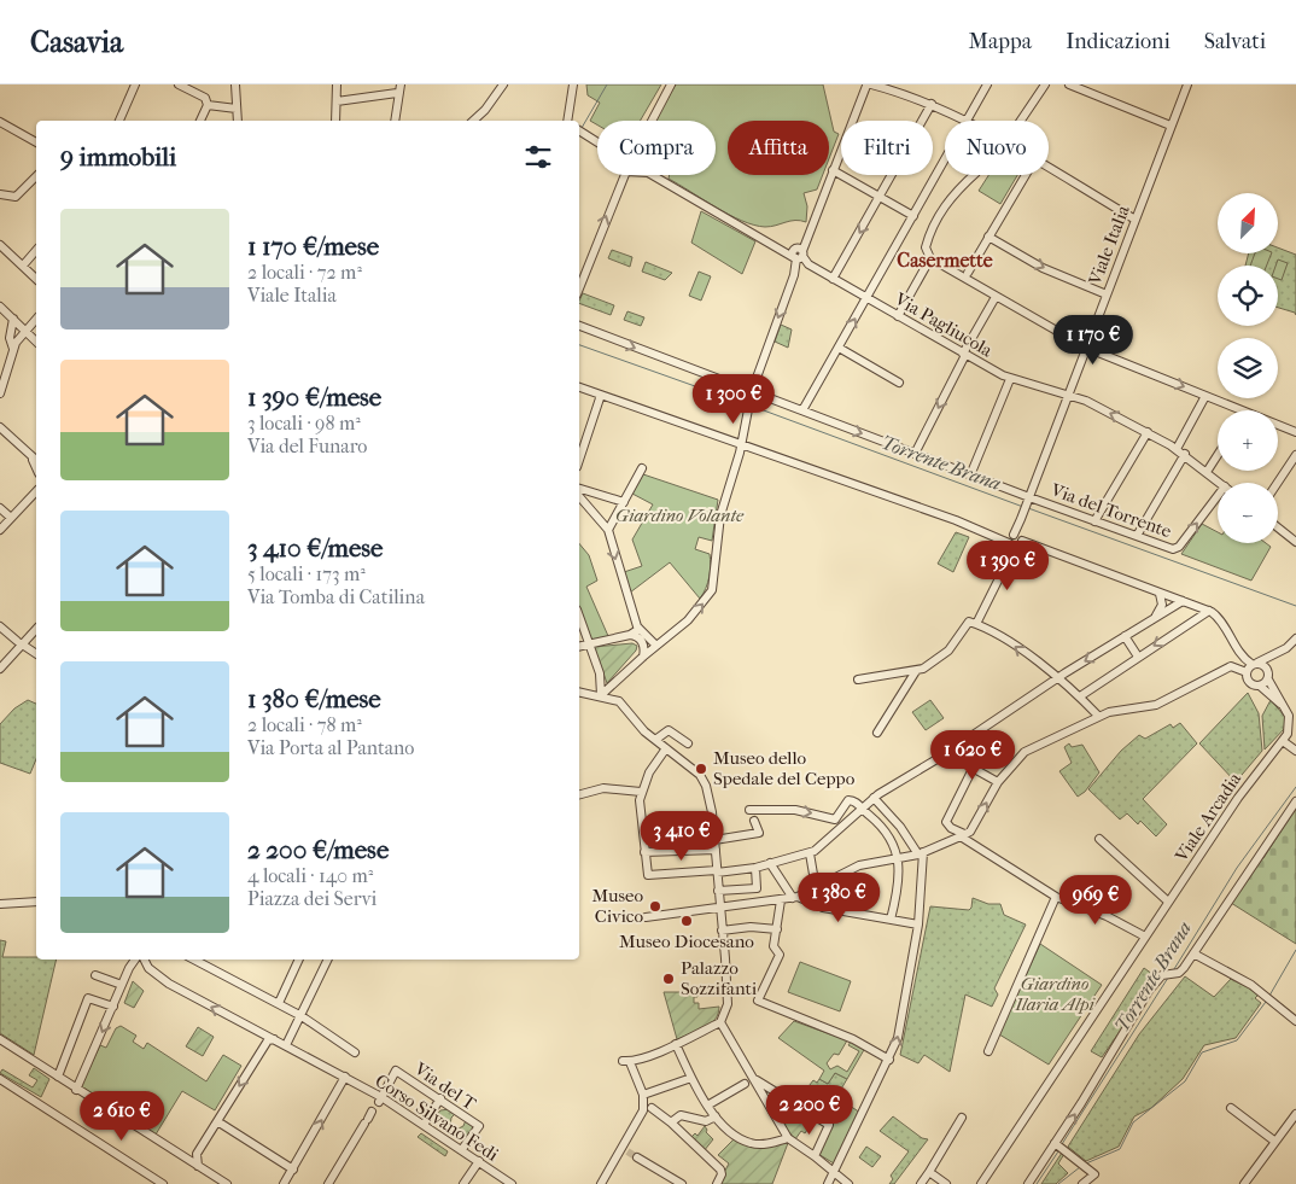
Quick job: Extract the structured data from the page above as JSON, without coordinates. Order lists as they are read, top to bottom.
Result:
{
  "streets": {
    "street": [
      "Viale Italia",
      "Via Pagliucola",
      "Via del Torrente",
      "Viale Arcadia",
      "Via del T",
      "Corso Silvano Fedi"
    ]
  },
  "crossings": [
    ["Viale Italia", "Via Pagliucola"],
    ["Viale Italia", "Via del Torrente"],
    ["Via del T", "Corso Silvano Fedi"]
  ],
  "districts": ["Casermette"],
  "water": ["Torrente Brana"],
  "parks": ["Giardino Volante", "Giardino Ilaria Alpi"],
  "places": [
    "Museo dello Spedale del Ceppo",
    "Museo Civico",
    "Museo Diocesano",
    "Palazzo Sozzifanti"
  ],
  "north": "top right",
  "page": {
    "header": "Casavia",
    "nav": ["Mappa", "Indicazioni", "Salvati"],
    "chip": [
      "Compra",
      "Affitta",
      "Filtri",
      "Nuovo"
    ],
    "heading": "9 immobili",
    "map_buttons": ["+", "−"],
    "list": [
      {
        "name": "1 170 €/mese",
        "note": "2 locali · 72 m² · Viale Italia"
      },
      {
        "name": "1 390 €/mese",
        "note": "3 locali · 98 m² · Via del Funaro"
      },
      {
        "name": "3 410 €/mese",
        "note": "5 locali · 173 m² · Via Tomba di Catilina"
      },
      {
        "name": "1 380 €/mese",
        "note": "2 locali · 78 m² · Via Porta al Pantano"
      },
      {
        "name": "2 200 €/mese",
        "note": "4 locali · 140 m² · Piazza dei Servi"
      }
    ],
    "price": [
      "1 170 €",
      "1 300 €",
      "1 390 €",
      "1 620 €",
      "3 410 €",
      "1 380 €",
      "969 €",
      "2 200 €",
      "2 610 €"
    ]
  }
}
